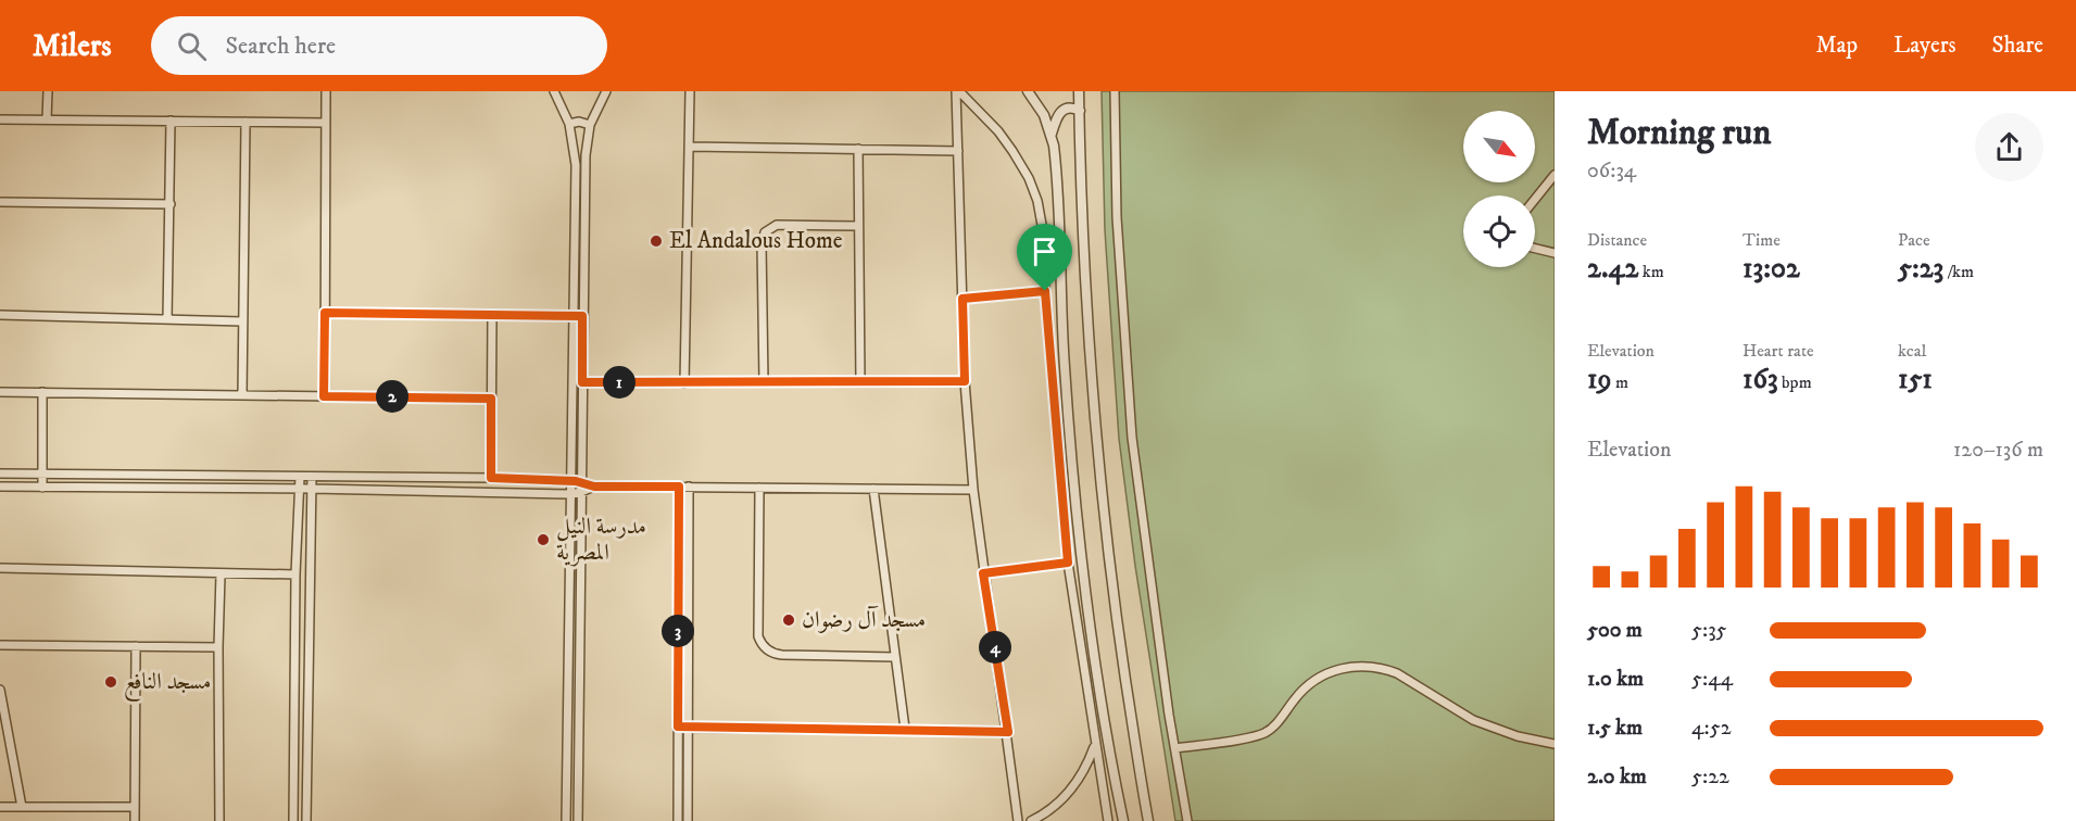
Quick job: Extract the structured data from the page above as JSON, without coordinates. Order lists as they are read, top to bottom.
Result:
{
  "places": [
    "El Andalous Home",
    "مدرسة النيل المصرية",
    "مسجد آل رضوان",
    "مسجد النافع"
  ],
  "north": "bottom right",
  "page": {
    "header": "Milers",
    "search": "Search here",
    "nav": ["Map", "Layers", "Share"],
    "heading": ["Morning run", "06:34"],
    "stats": [
      ["Distance", "2.42 km"],
      ["Time", "13:02"],
      ["Pace", "5:23 /km"],
      ["Elevation", "19 m"],
      ["Heart rate", "163 bpm"],
      ["kcal", "151"]
    ],
    "pins": [
      "1",
      "2",
      "3",
      "4"
    ],
    "chart": ["Elevation", "120–136 m"],
    "list": [
      {
        "name": "500 m",
        "note": "5:35"
      },
      {
        "name": "1.0 km",
        "note": "5:44"
      },
      {
        "name": "1.5 km",
        "note": "4:52"
      },
      {
        "name": "2.0 km",
        "note": "5:22"
      }
    ]
  }
}
